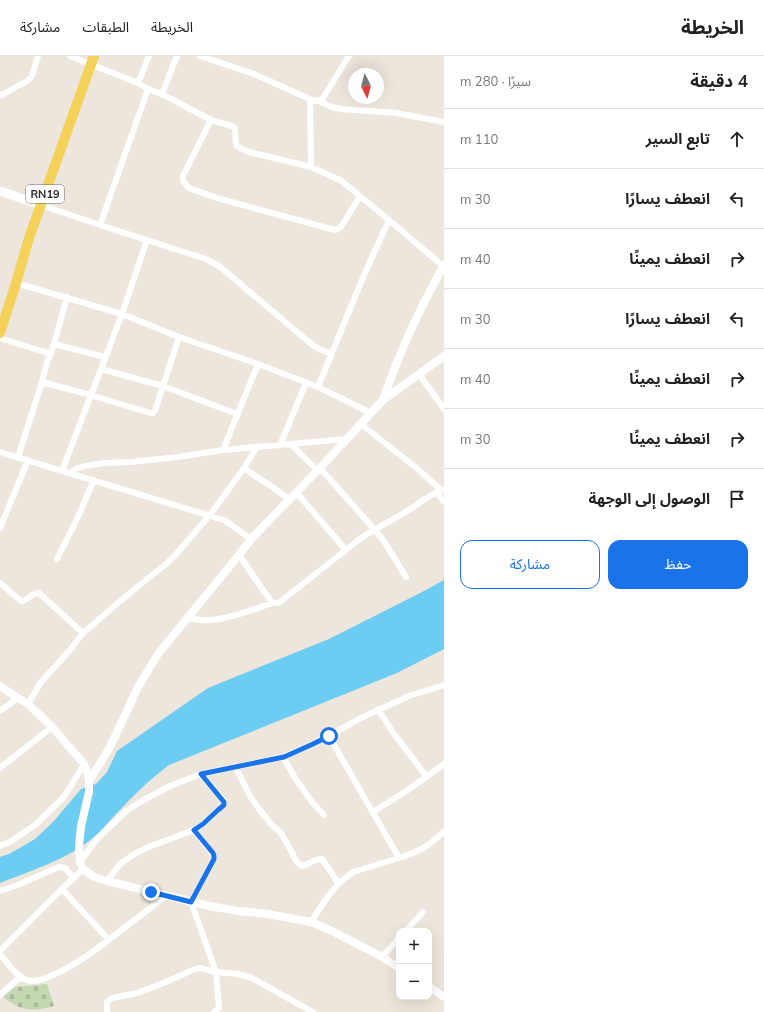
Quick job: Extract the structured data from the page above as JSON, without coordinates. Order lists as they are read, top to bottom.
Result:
{
  "streets": {
    "main road": ["RN19"]
  },
  "north": "bottom",
  "page": {
    "header": "الخريطة",
    "nav": ["الخريطة", "الطبقات", "مشاركة"],
    "heading": ["4 دقيقة", "سيرًا · 280 m"],
    "list": [
      ["تابع السير", "110 m"],
      ["انعطف يسارًا", "30 m"],
      ["انعطف يمينًا", "40 m"],
      ["انعطف يسارًا", "30 m"],
      ["انعطف يمينًا", "40 m"],
      ["انعطف يمينًا", "30 m"],
      "الوصول إلى الوجهة"
    ],
    "buttons": ["حفظ", "مشاركة"],
    "map_buttons": ["+", "−"]
  }
}
